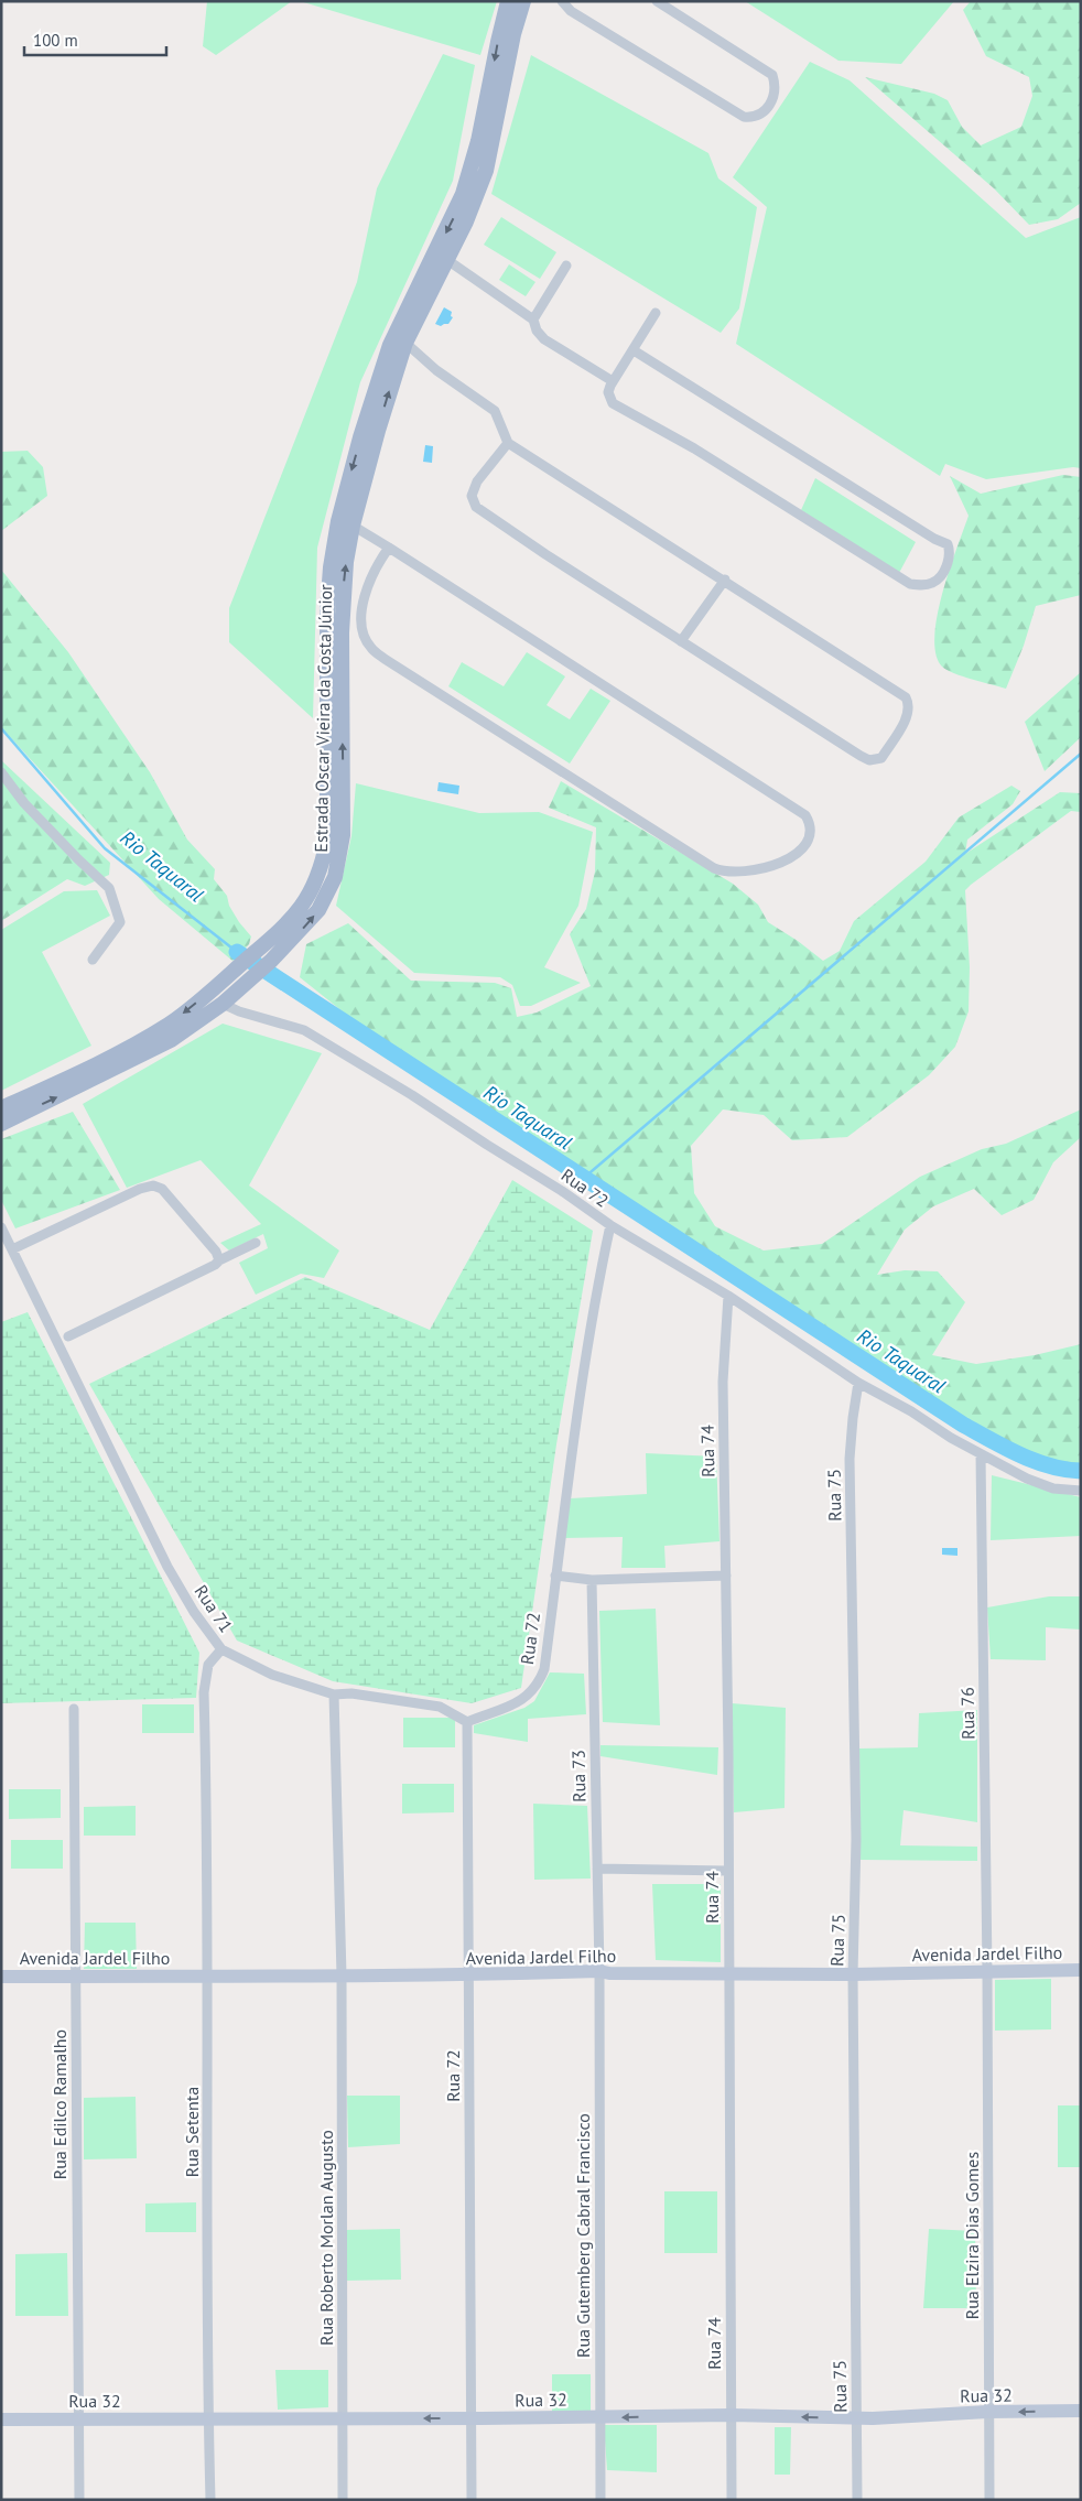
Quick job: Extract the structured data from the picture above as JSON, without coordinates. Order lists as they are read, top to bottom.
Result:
{
  "streets": {
    "main road": ["Estrada Oscar Vieira da Costa Júnior", "Avenida Jardel Filho", "Rua 32"],
    "street": [
      "Rua 72",
      "Rua 74",
      "Rua 75",
      "Rua 71",
      "Rua 76",
      "Rua 73",
      "Rua Edilco Ramalho",
      "Rua Setenta",
      "Rua Gutemberg Cabral Francisco",
      "Rua Elzira Dias Gomes",
      "Rua Roberto Morlan Augusto"
    ]
  },
  "crossings": [
    ["Estrada Oscar Vieira da Costa Júnior", "Rua 72"],
    ["Rua 72", "Rua 71"],
    ["Rua 72", "Avenida Jardel Filho"],
    ["Rua 72", "Rua 32"],
    ["Rua 74", "Avenida Jardel Filho"],
    ["Rua 74", "Rua 32"],
    ["Rua 75", "Avenida Jardel Filho"],
    ["Rua 75", "Rua 32"],
    ["Rua 71", "Rua Setenta"],
    ["Rua 76", "Avenida Jardel Filho"],
    ["Rua 76", "Rua Elzira Dias Gomes"],
    ["Rua 73", "Avenida Jardel Filho"],
    ["Rua 73", "Rua Gutemberg Cabral Francisco"],
    ["Avenida Jardel Filho", "Rua Edilco Ramalho"],
    ["Avenida Jardel Filho", "Rua Setenta"],
    ["Avenida Jardel Filho", "Rua Gutemberg Cabral Francisco"],
    ["Avenida Jardel Filho", "Rua Elzira Dias Gomes"],
    ["Avenida Jardel Filho", "Rua Roberto Morlan Augusto"],
    ["Rua Edilco Ramalho", "Rua 32"],
    ["Rua Setenta", "Rua 32"],
    ["Rua Gutemberg Cabral Francisco", "Rua 32"],
    ["Rua Elzira Dias Gomes", "Rua 32"],
    ["Rua Roberto Morlan Augusto", "Rua 32"]
  ],
  "one_way": ["Rua 32"],
  "water": ["Rio Taquaral"],
  "scale_bar": "100 m"
}
